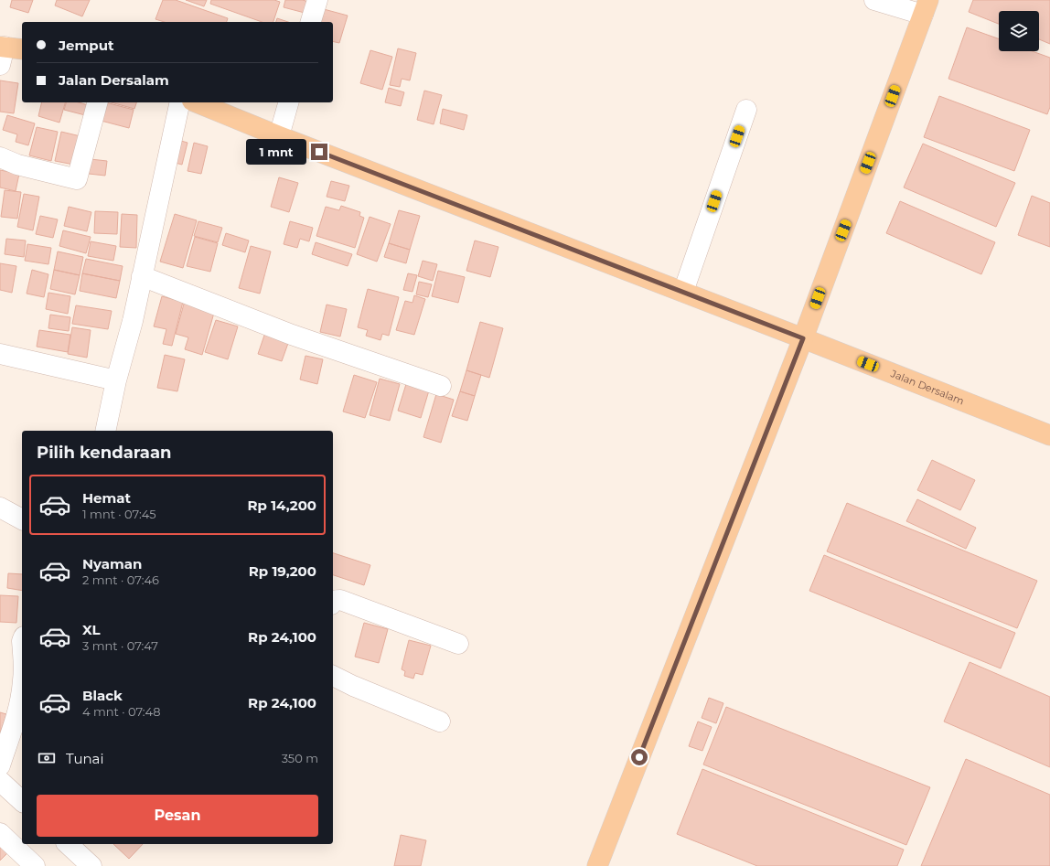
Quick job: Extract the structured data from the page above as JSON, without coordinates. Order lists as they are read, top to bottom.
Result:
{
  "streets": {
    "main road": ["Jalan Dersalam"]
  },
  "page": {
    "banner": ["Jemput", "Jalan Dersalam"],
    "bubble": "1 mnt",
    "heading": "Pilih kendaraan",
    "list": [
      {
        "name": "Hemat",
        "note": "1 mnt · 07:45",
        "value": "Rp 14,200"
      },
      {
        "name": "Nyaman",
        "note": "2 mnt · 07:46",
        "value": "Rp 19,200"
      },
      {
        "name": "XL",
        "note": "3 mnt · 07:47",
        "value": "Rp 24,100"
      },
      {
        "name": "Black",
        "note": "4 mnt · 07:48",
        "value": "Rp 24,100"
      }
    ],
    "pay": ["Tunai", "350 m"],
    "buttons": "Pesan"
  }
}
